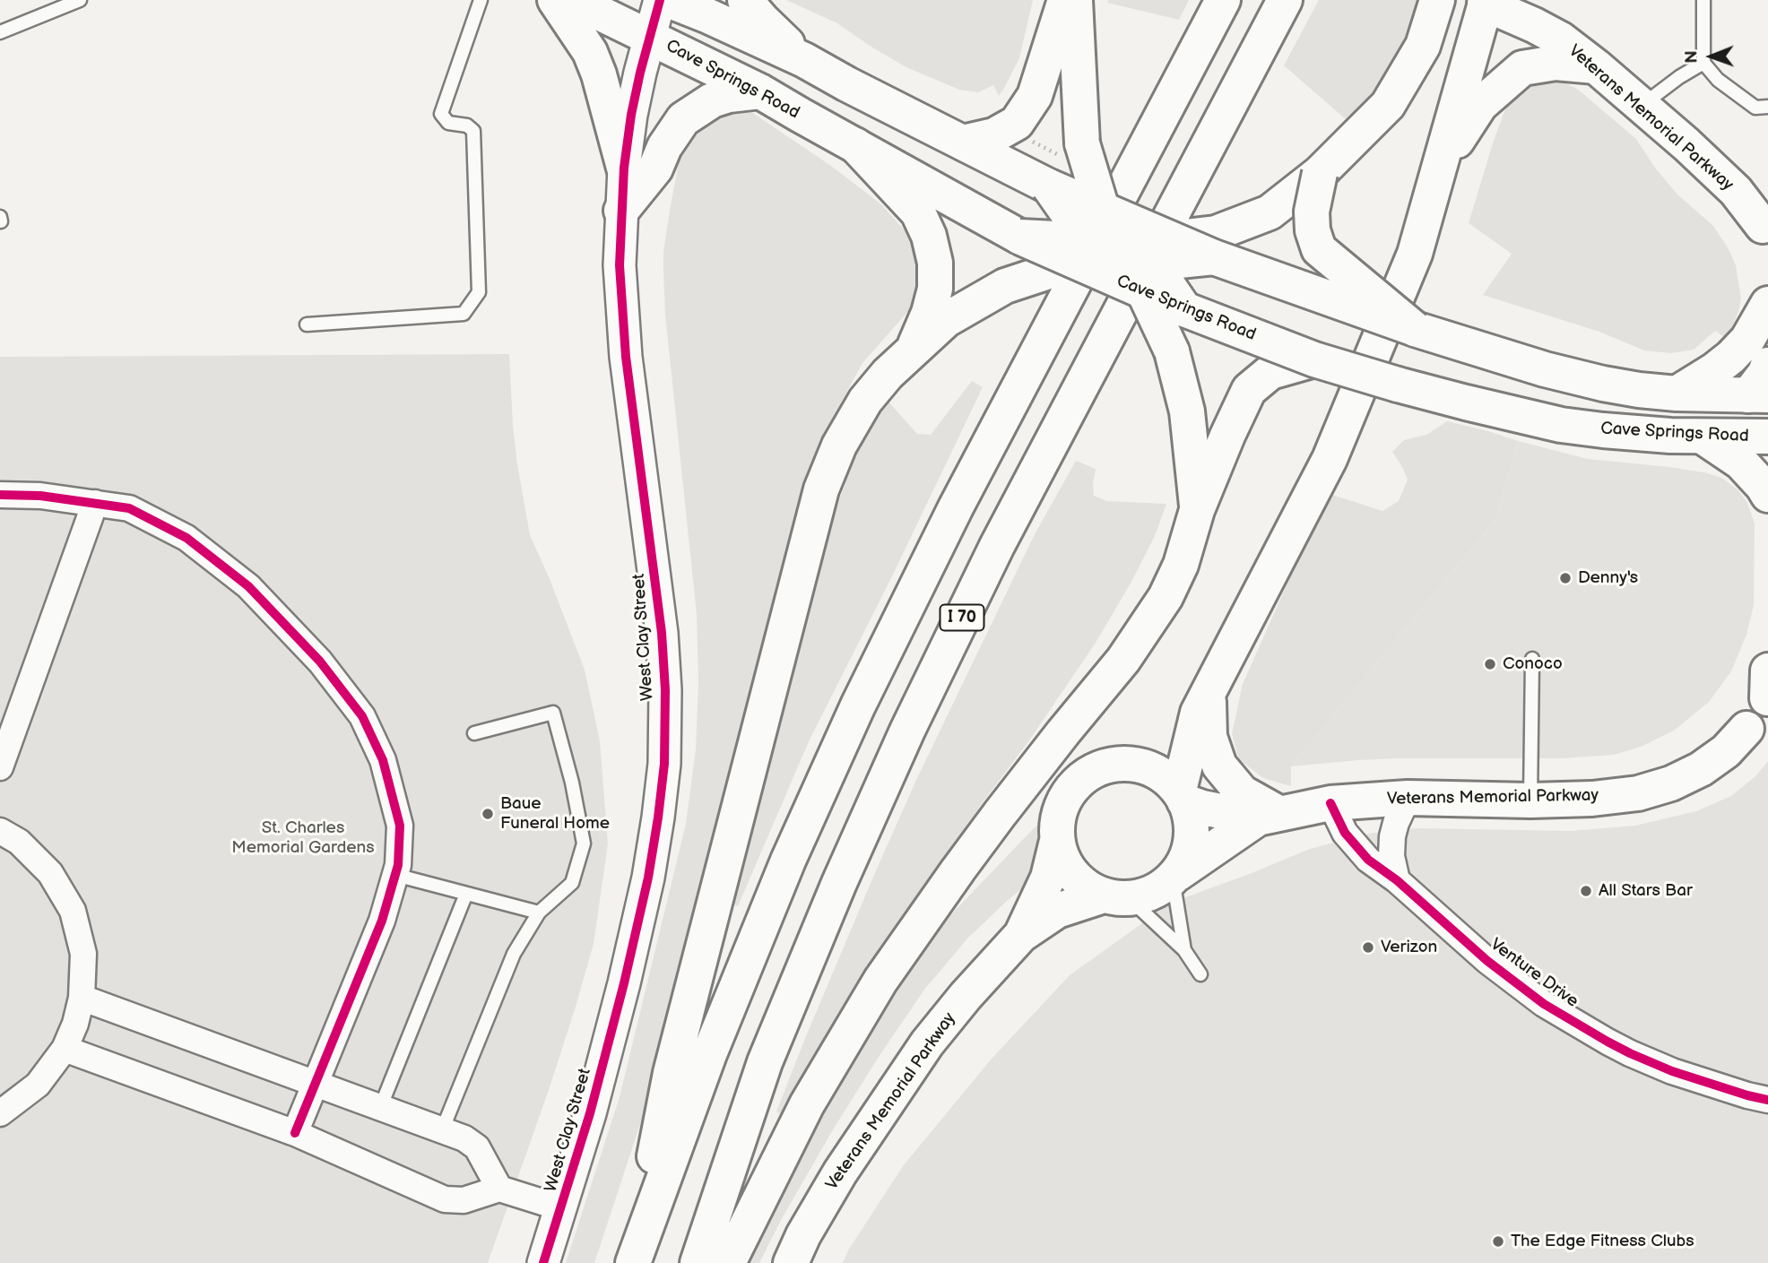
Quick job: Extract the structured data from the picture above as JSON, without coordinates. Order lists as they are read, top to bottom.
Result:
{
  "streets": {
    "main road": ["Cave Springs Road", "Veterans Memorial Parkway", "I 70"],
    "street": ["West Clay Street", "Venture Drive"]
  },
  "crossings": [
    ["Cave Springs Road", "West Clay Street"],
    ["Veterans Memorial Parkway", "Venture Drive"]
  ],
  "parks": ["St. Charles Memorial Gardens"],
  "places": [
    "Denny's",
    "Conoco",
    "Baue Funeral Home",
    "All Stars Bar",
    "Verizon",
    "The Edge Fitness Clubs"
  ],
  "north": "left"
}
